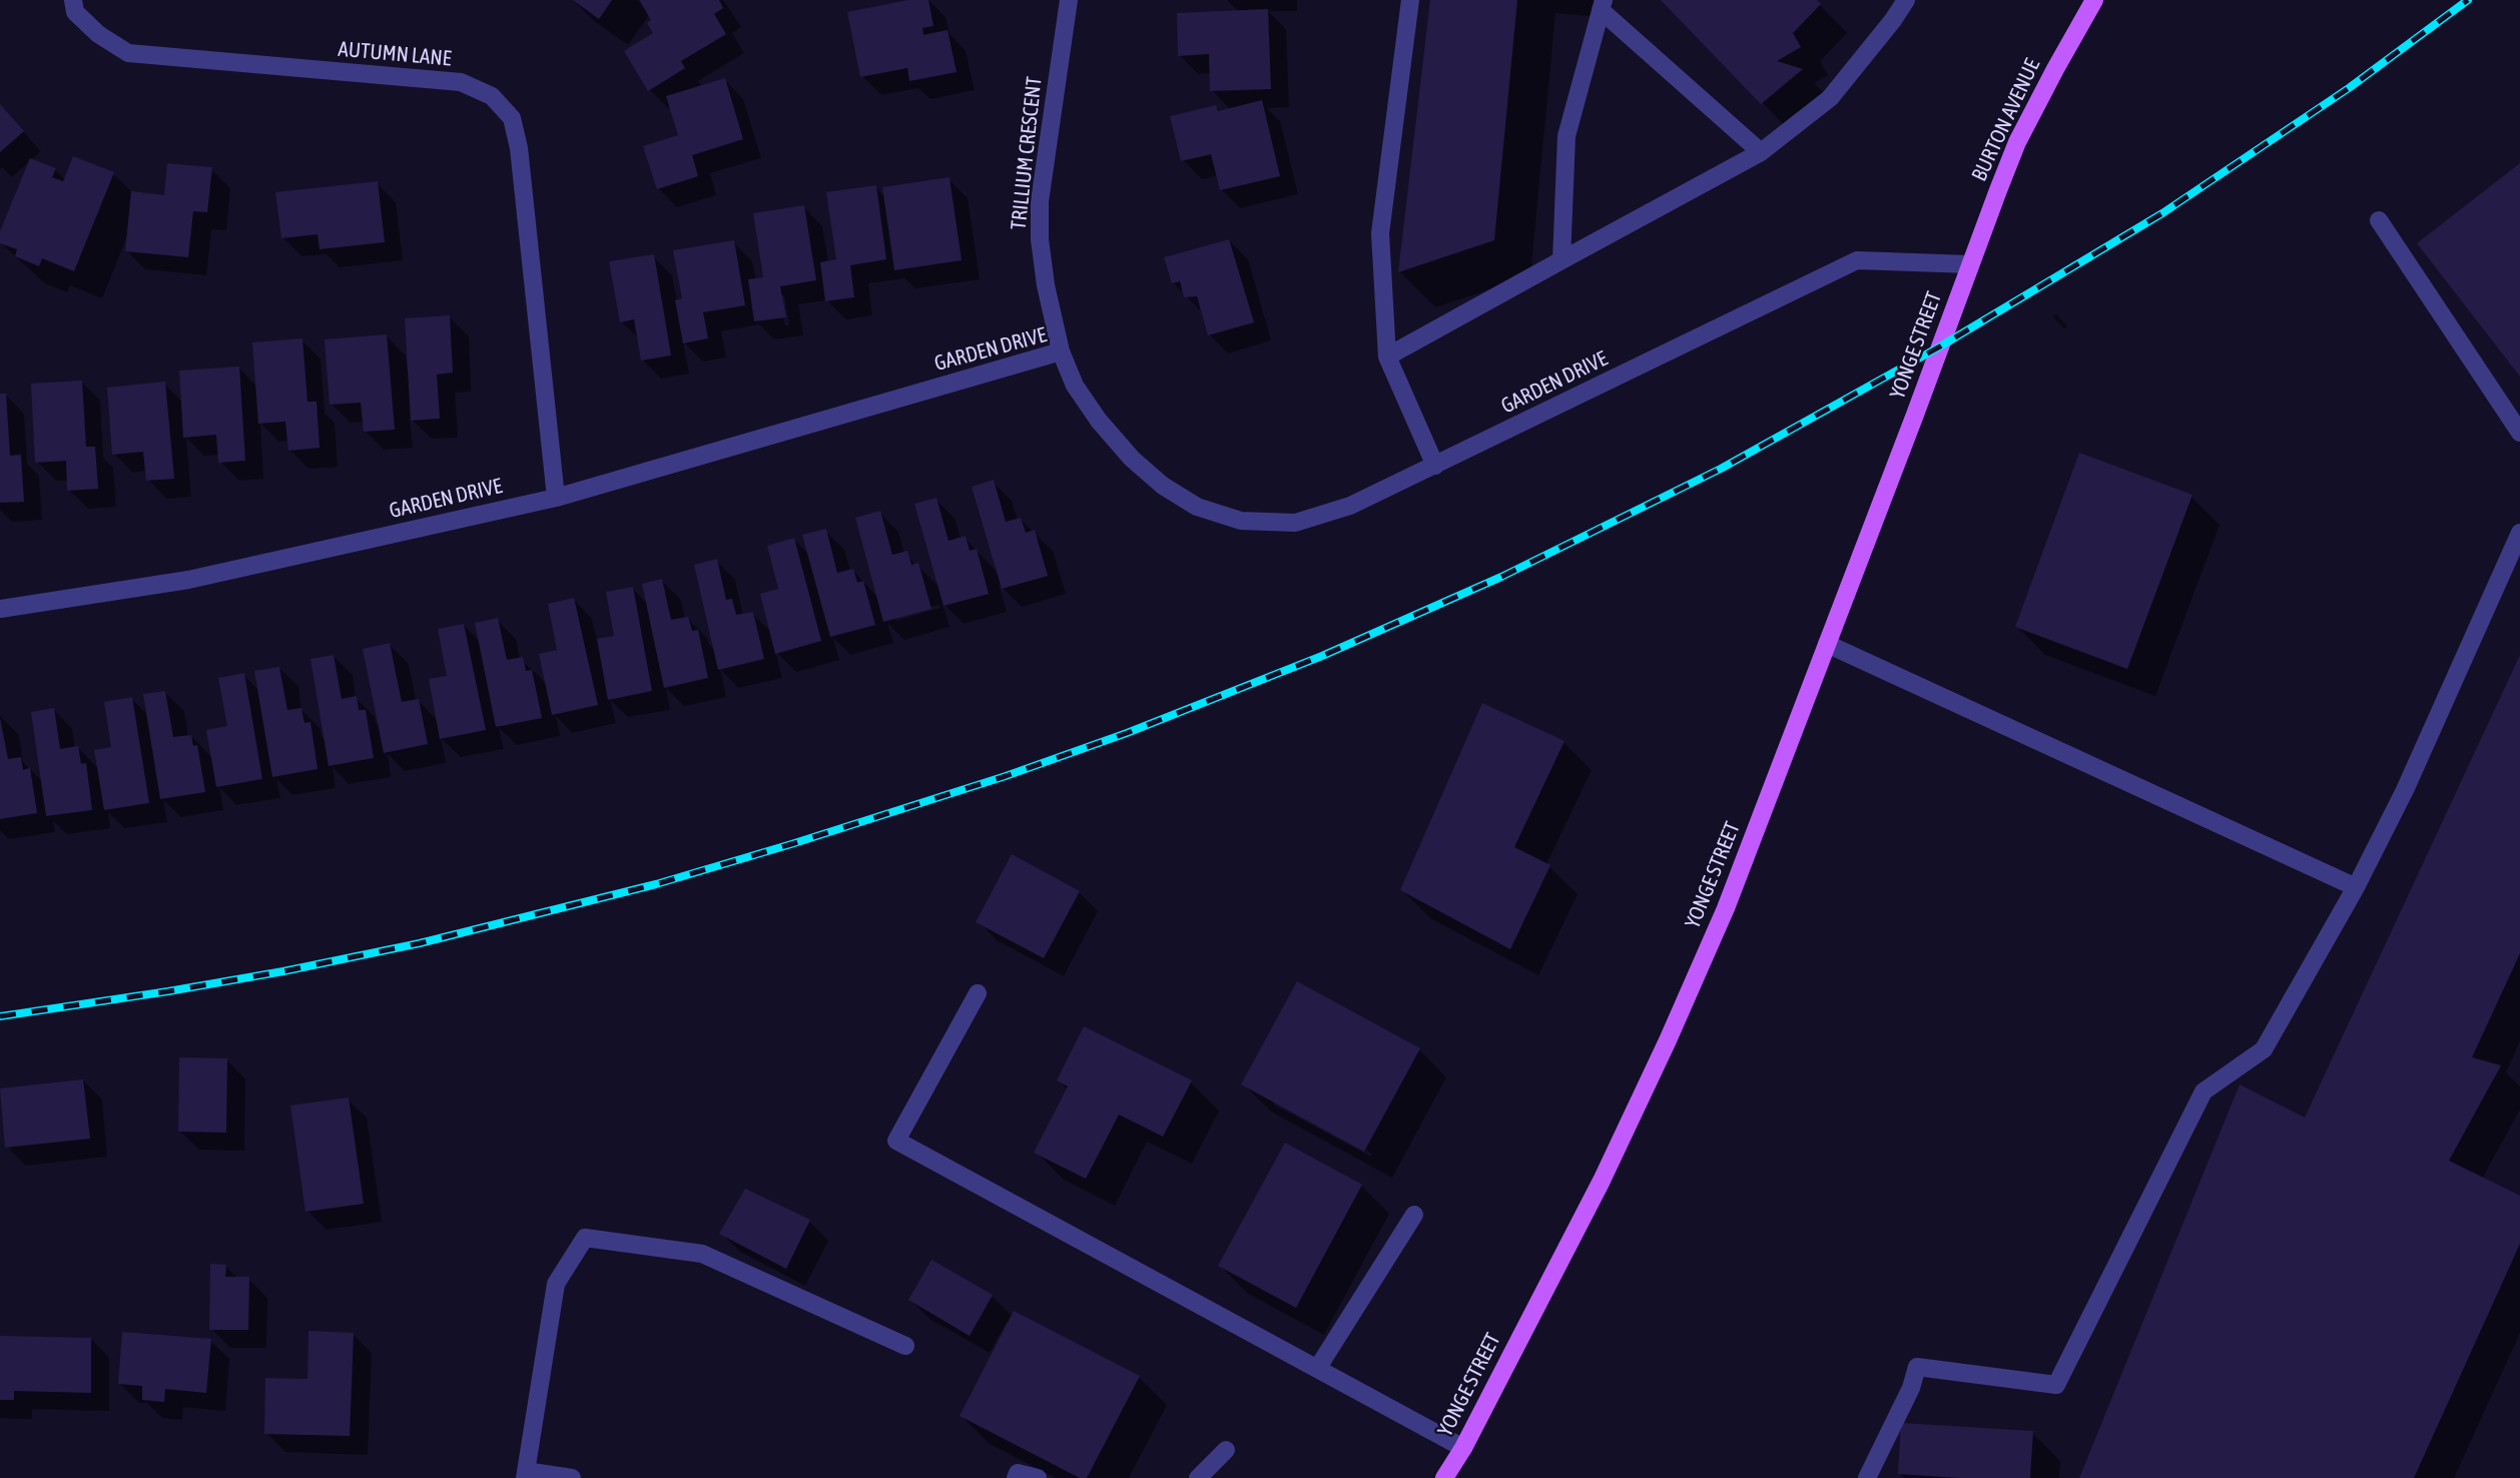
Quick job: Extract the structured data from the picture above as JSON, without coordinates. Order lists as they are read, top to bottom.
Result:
{
  "streets": {
    "main road": ["BURTON AVENUE", "YONGE STREET"],
    "street": ["AUTUMN LANE", "TRILLIUM CRESCENT", "GARDEN DRIVE"]
  },
  "crossings": [
    ["AUTUMN LANE", "GARDEN DRIVE"],
    ["BURTON AVENUE", "YONGE STREET"],
    ["BURTON AVENUE", "GARDEN DRIVE"],
    ["TRILLIUM CRESCENT", "GARDEN DRIVE"],
    ["YONGE STREET", "GARDEN DRIVE"]
  ]
}
